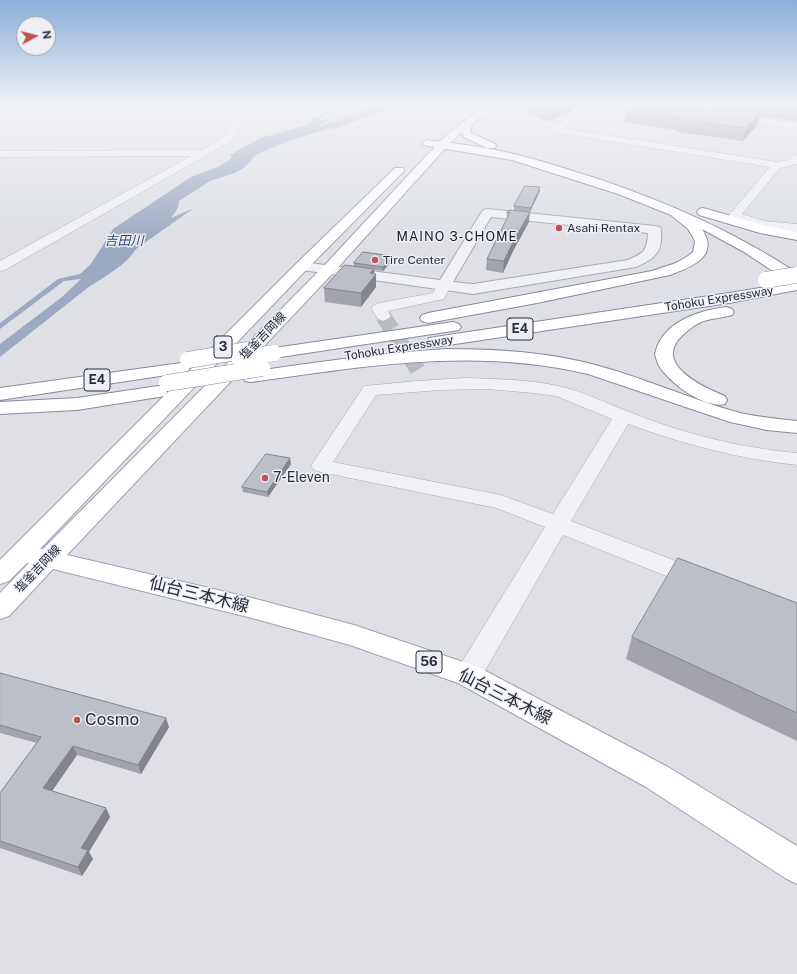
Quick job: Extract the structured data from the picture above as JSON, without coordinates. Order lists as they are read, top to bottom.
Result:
{
  "streets": {
    "main road": [
      "Tohoku Expressway",
      "E4",
      "塩釜吉岡線",
      "3",
      "仙台三本木線",
      "56"
    ]
  },
  "crossings": [
    ["塩釜吉岡線", "仙台三本木線"]
  ],
  "districts": ["MAINO 3-CHOME"],
  "water": ["吉田川"],
  "places": [
    "Asahi Rentax",
    "Tire Center",
    "7-Eleven",
    "Cosmo"
  ],
  "north": "right"
}
